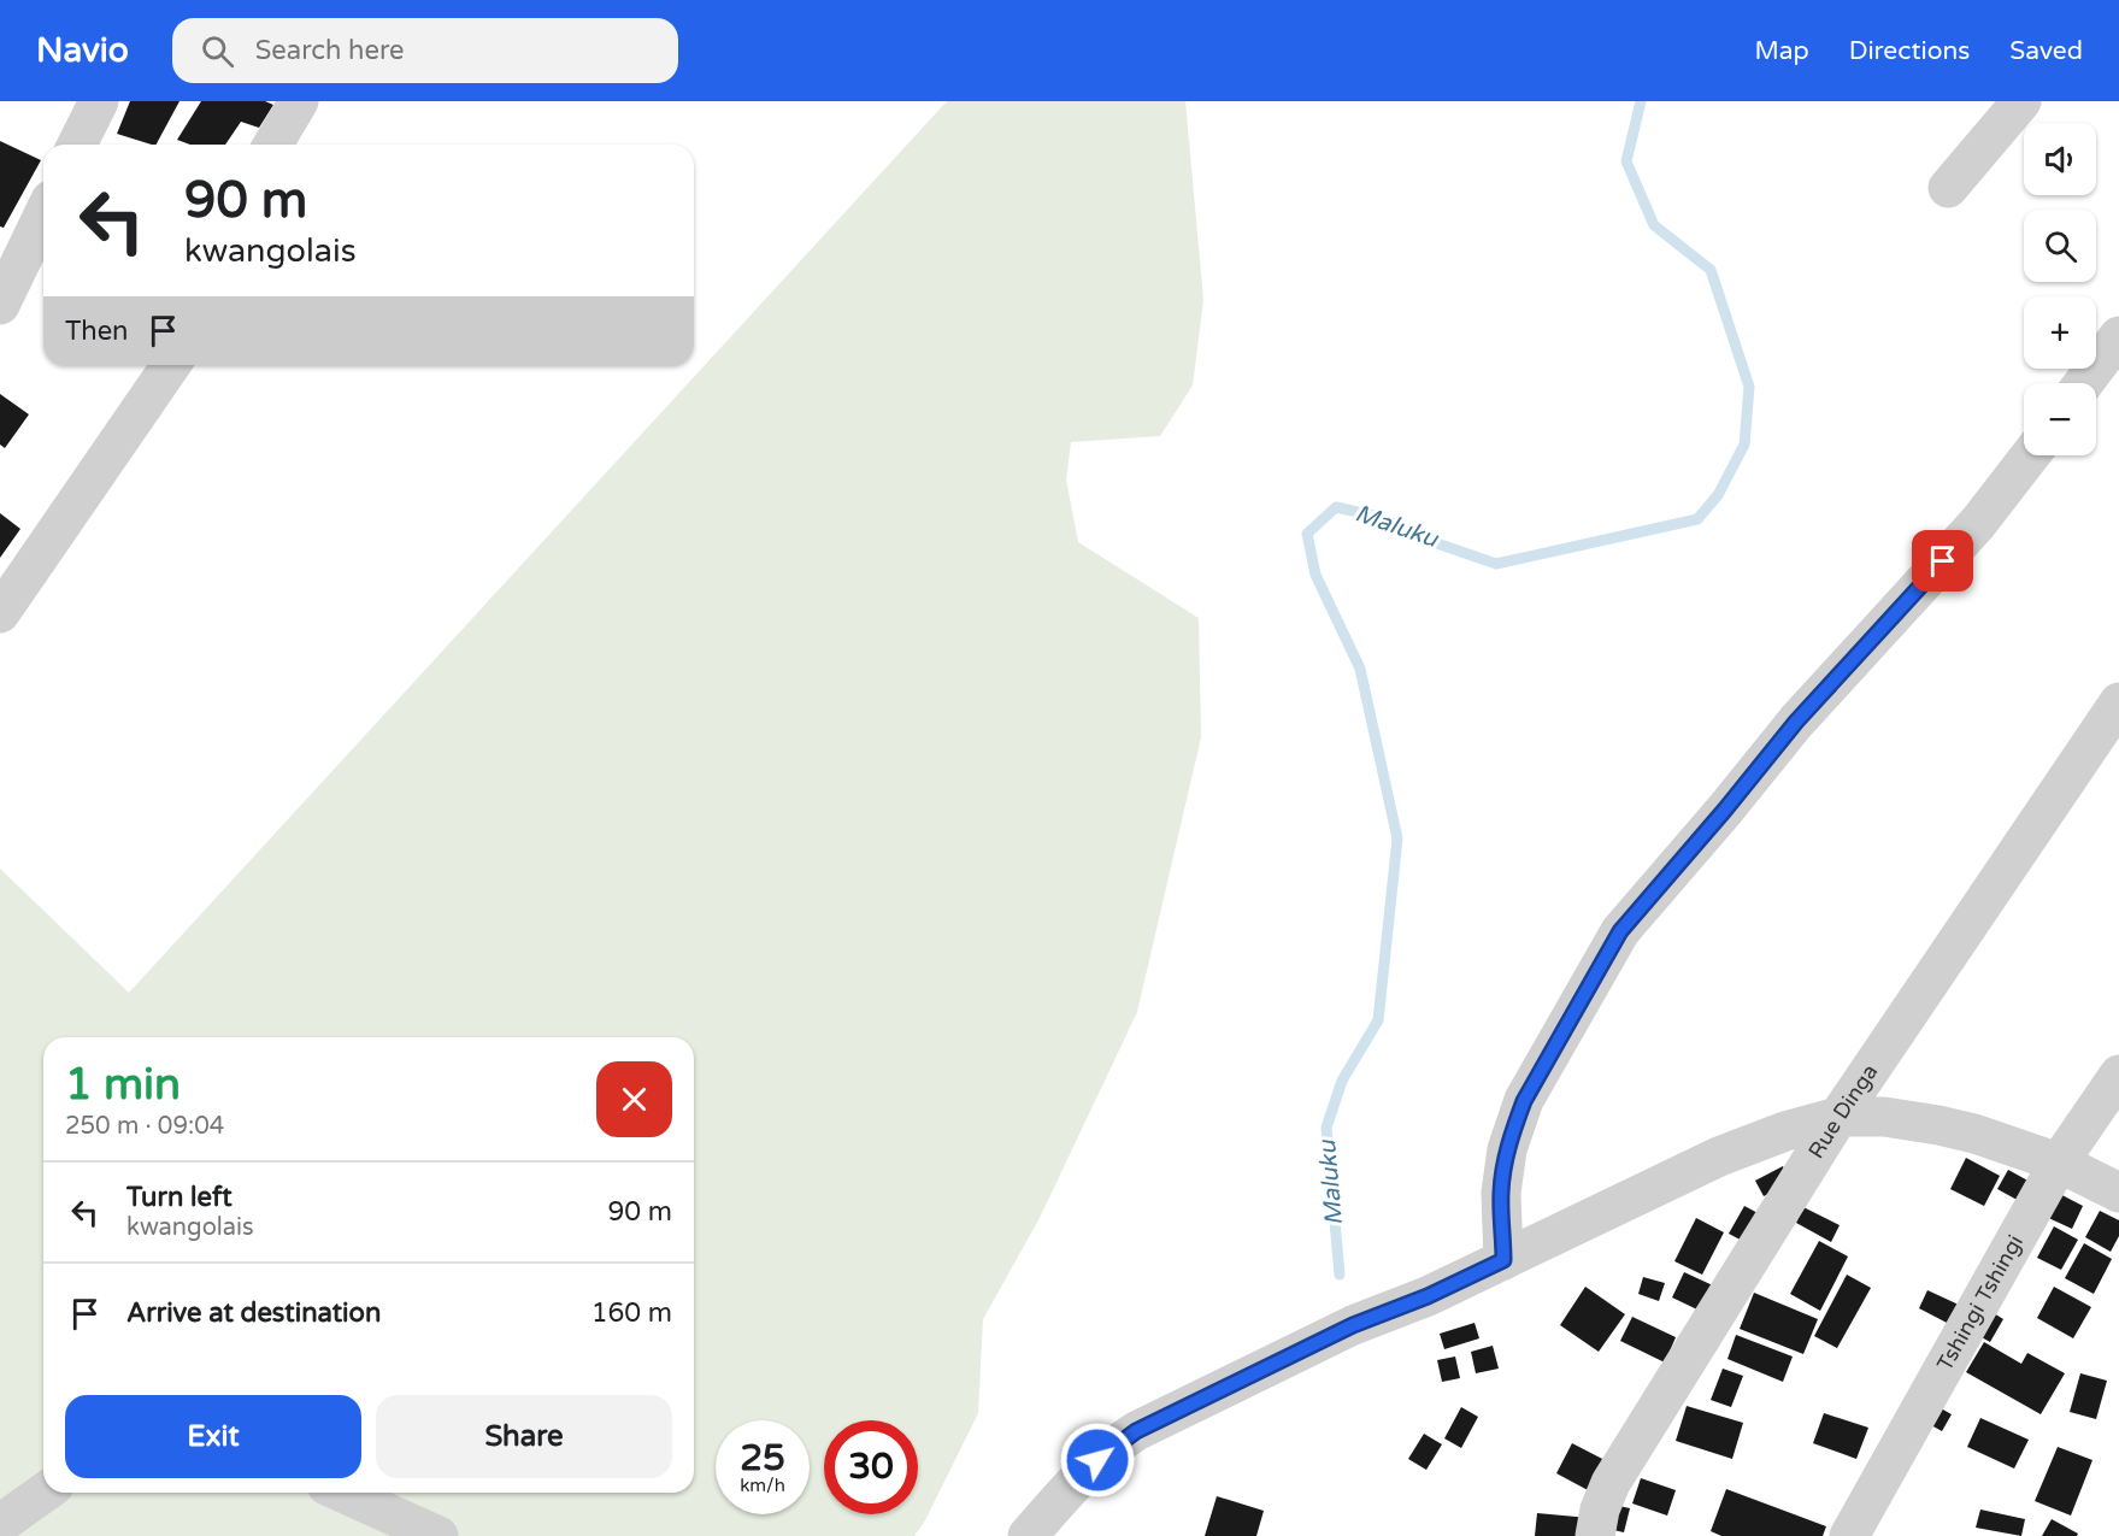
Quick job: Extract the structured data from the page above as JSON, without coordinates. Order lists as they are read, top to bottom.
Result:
{
  "streets": {
    "street": ["Rue Dinga", "Tshingi Tshingi"]
  },
  "water": ["Maluku"],
  "page": {
    "header": "Navio",
    "search": "Search here",
    "nav": ["Map", "Directions", "Saved"],
    "map_buttons": ["+", "−"],
    "turn": ["90 m", "kwangolais"],
    "then": "Then",
    "heading": ["1 min", "250 m · 09:04"],
    "list": [
      {
        "name": "Turn left",
        "note": "kwangolais",
        "value": "90 m"
      },
      {
        "name": "Arrive at destination",
        "value": "160 m"
      }
    ],
    "buttons": ["Exit", "Share"],
    "speed": "25 km/h",
    "limit": "30"
  }
}
